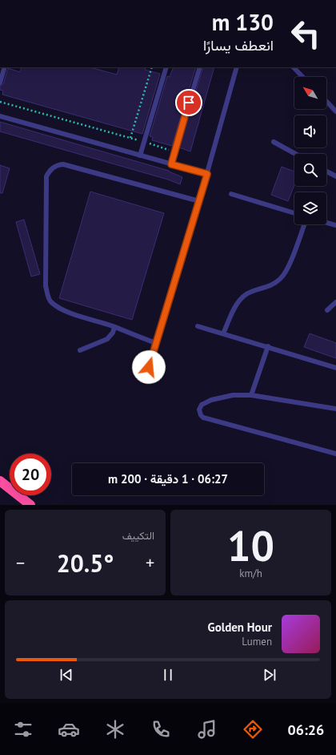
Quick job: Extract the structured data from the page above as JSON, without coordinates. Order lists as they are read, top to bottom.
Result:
{
  "north": "top left",
  "page": {
    "turn": ["130 m", "انعطف يسارًا"],
    "limit": "20",
    "trip": "06:27 · 1 دقيقة · 200 m",
    "tile": [
      ["10", "km/h"],
      "التكييف"
    ],
    "heat": ["−", "20.5°", "+"],
    "song": ["Golden Hour", "Lumen"],
    "tabs": "06:26"
  }
}
